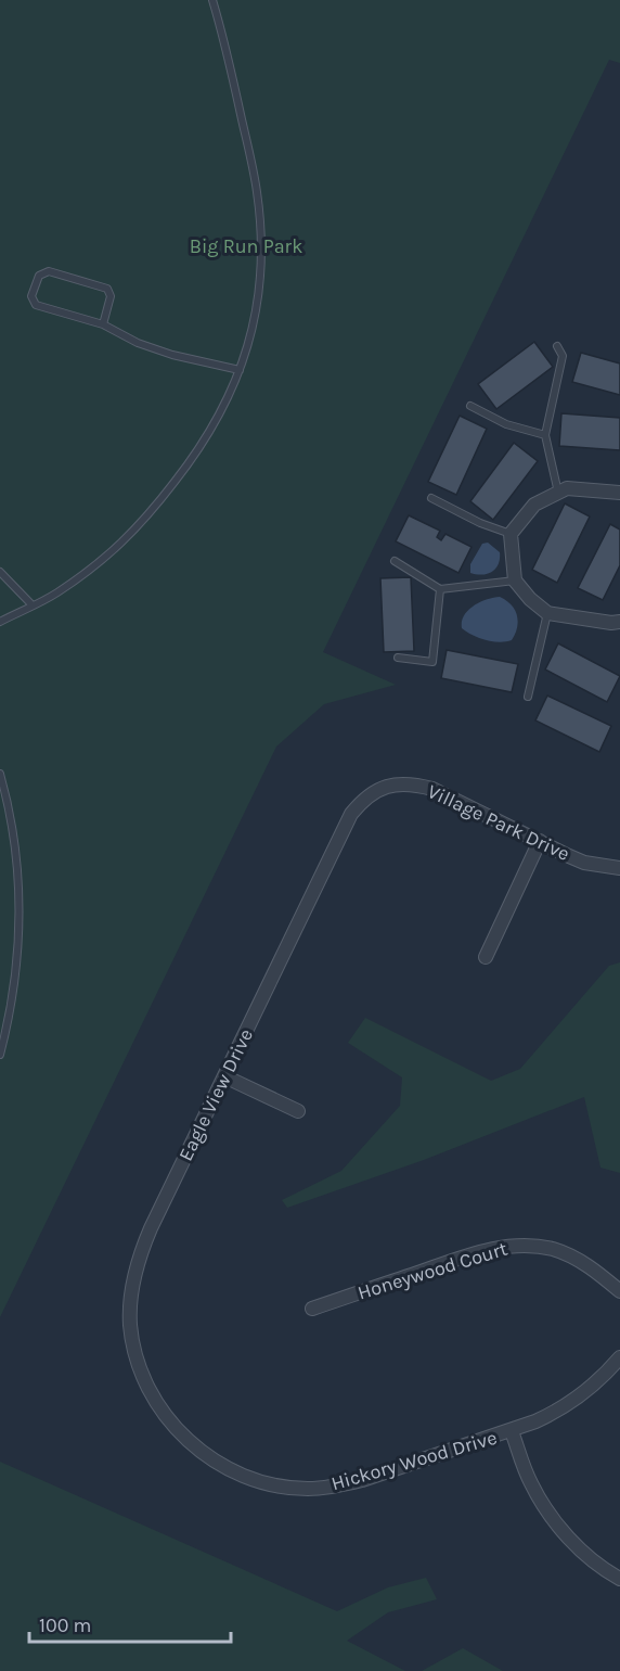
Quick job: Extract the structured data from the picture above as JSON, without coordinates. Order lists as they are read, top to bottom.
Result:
{
  "streets": {
    "street": [
      "Village Park Drive",
      "Eagle View Drive",
      "Honeywood Court",
      "Hickory Wood Drive"
    ]
  },
  "crossings": [
    ["Village Park Drive", "Eagle View Drive"],
    ["Eagle View Drive", "Hickory Wood Drive"]
  ],
  "parks": ["Big Run Park"],
  "scale_bar": "100 m"
}
